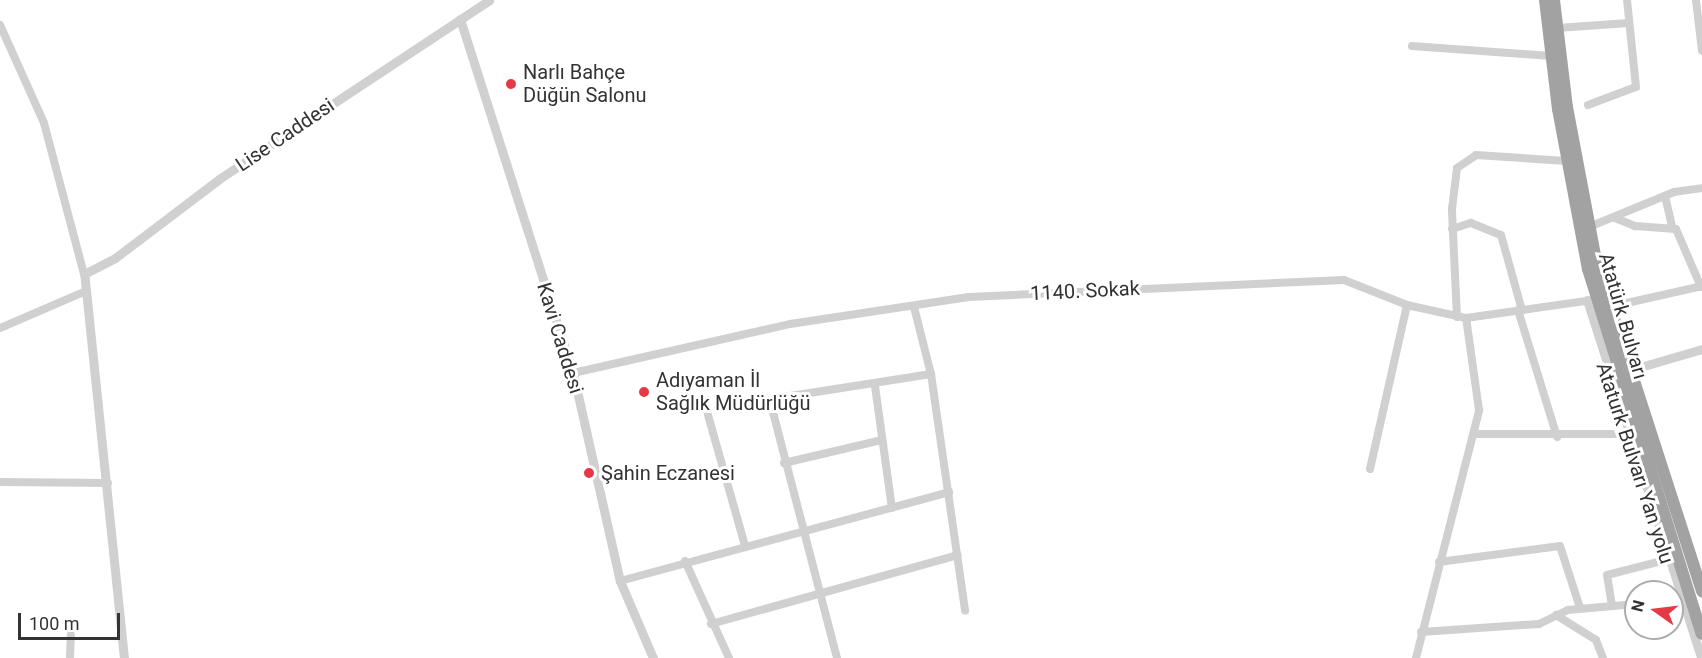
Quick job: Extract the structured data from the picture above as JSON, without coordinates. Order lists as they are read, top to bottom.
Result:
{
  "streets": {
    "highway": ["Atatürk Bulvarı"],
    "street": [
      "Lise Caddesi",
      "1140. Sokak",
      "Kavi Caddesi",
      "Ataturk Bulvarı Yan yolu"
    ]
  },
  "crossings": [
    ["Lise Caddesi", "Kavi Caddesi"],
    ["1140. Sokak", "Atatürk Bulvarı"],
    ["1140. Sokak", "Kavi Caddesi"],
    ["Atatürk Bulvarı", "Ataturk Bulvarı Yan yolu"]
  ],
  "places": ["Narlı Bahçe Düğün Salonu", "Adıyaman İl Sağlık Müdürlüğü", "Şahin Eczanesi"],
  "scale_bar": "100 m",
  "north": "left"
}
